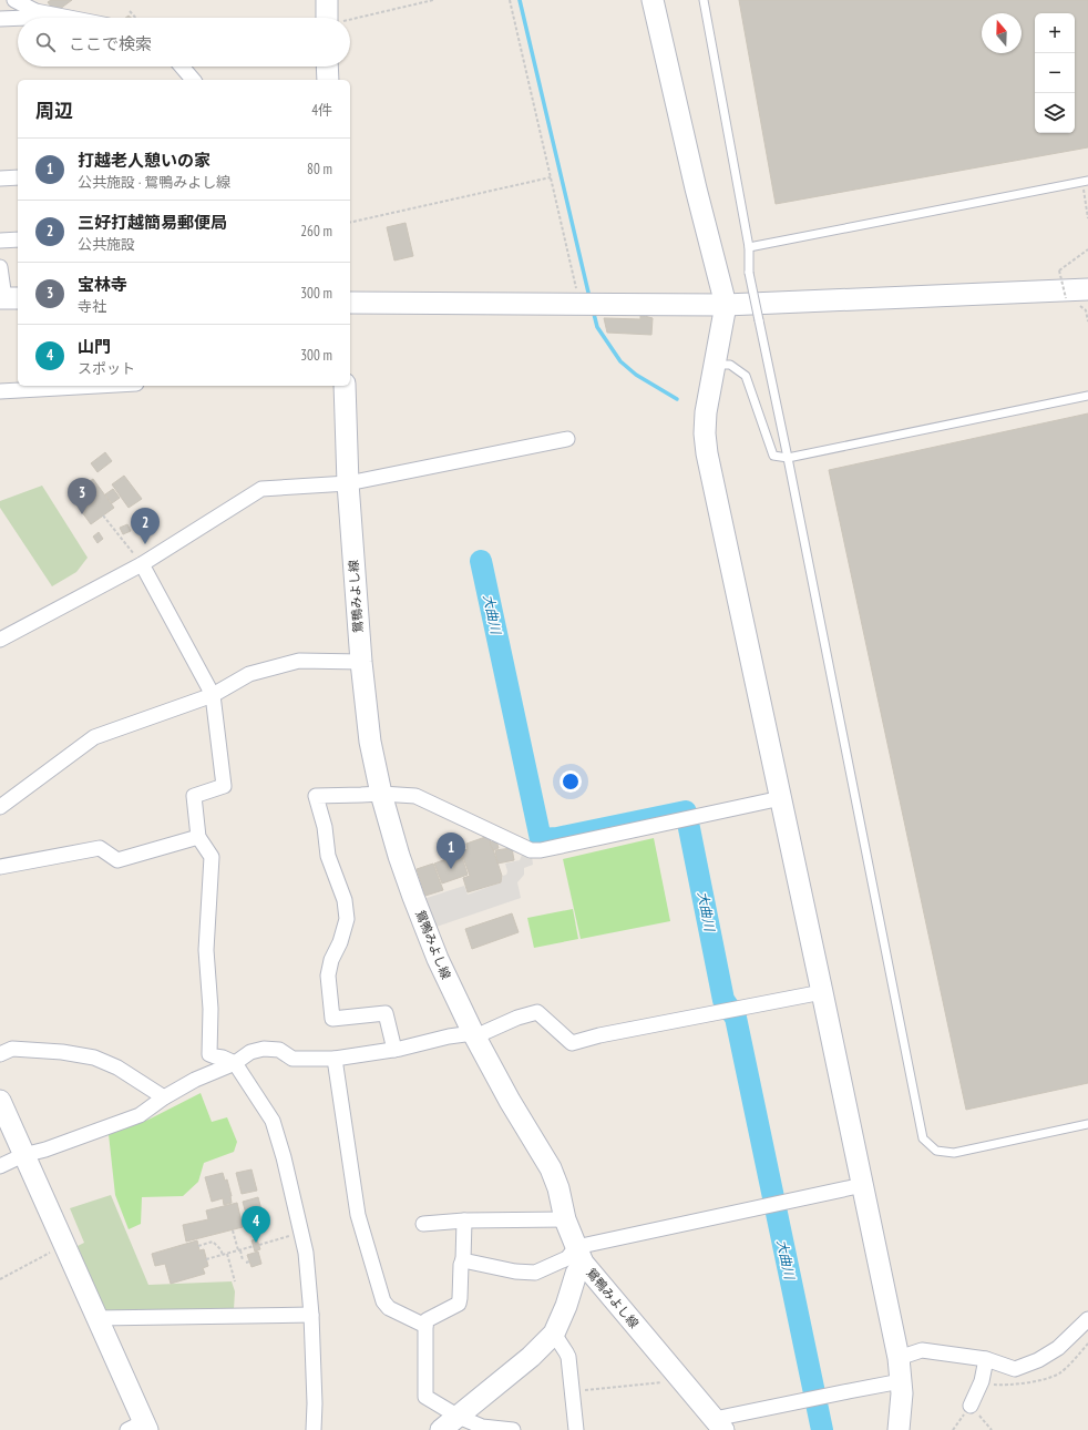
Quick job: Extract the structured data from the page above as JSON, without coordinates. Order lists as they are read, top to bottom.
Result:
{
  "streets": {
    "street": ["鴛鴨みよし線"]
  },
  "water": ["大曲川"],
  "north": "top",
  "page": {
    "map_buttons": ["+", "−"],
    "search": "ここで検索",
    "heading": ["周辺", "4件"],
    "list": [
      {
        "mark": "1",
        "name": "打越老人憩いの家",
        "note": "公共施設 · 鴛鴨みよし線",
        "value": "80 m"
      },
      {
        "mark": "2",
        "name": "三好打越簡易郵便局",
        "note": "公共施設",
        "value": "260 m"
      },
      {
        "mark": "3",
        "name": "宝林寺",
        "note": "寺社",
        "value": "300 m"
      },
      {
        "mark": "4",
        "name": "山門",
        "note": "スポット",
        "value": "300 m"
      }
    ],
    "pins": [
      "3",
      "2",
      "1",
      "4"
    ]
  }
}
